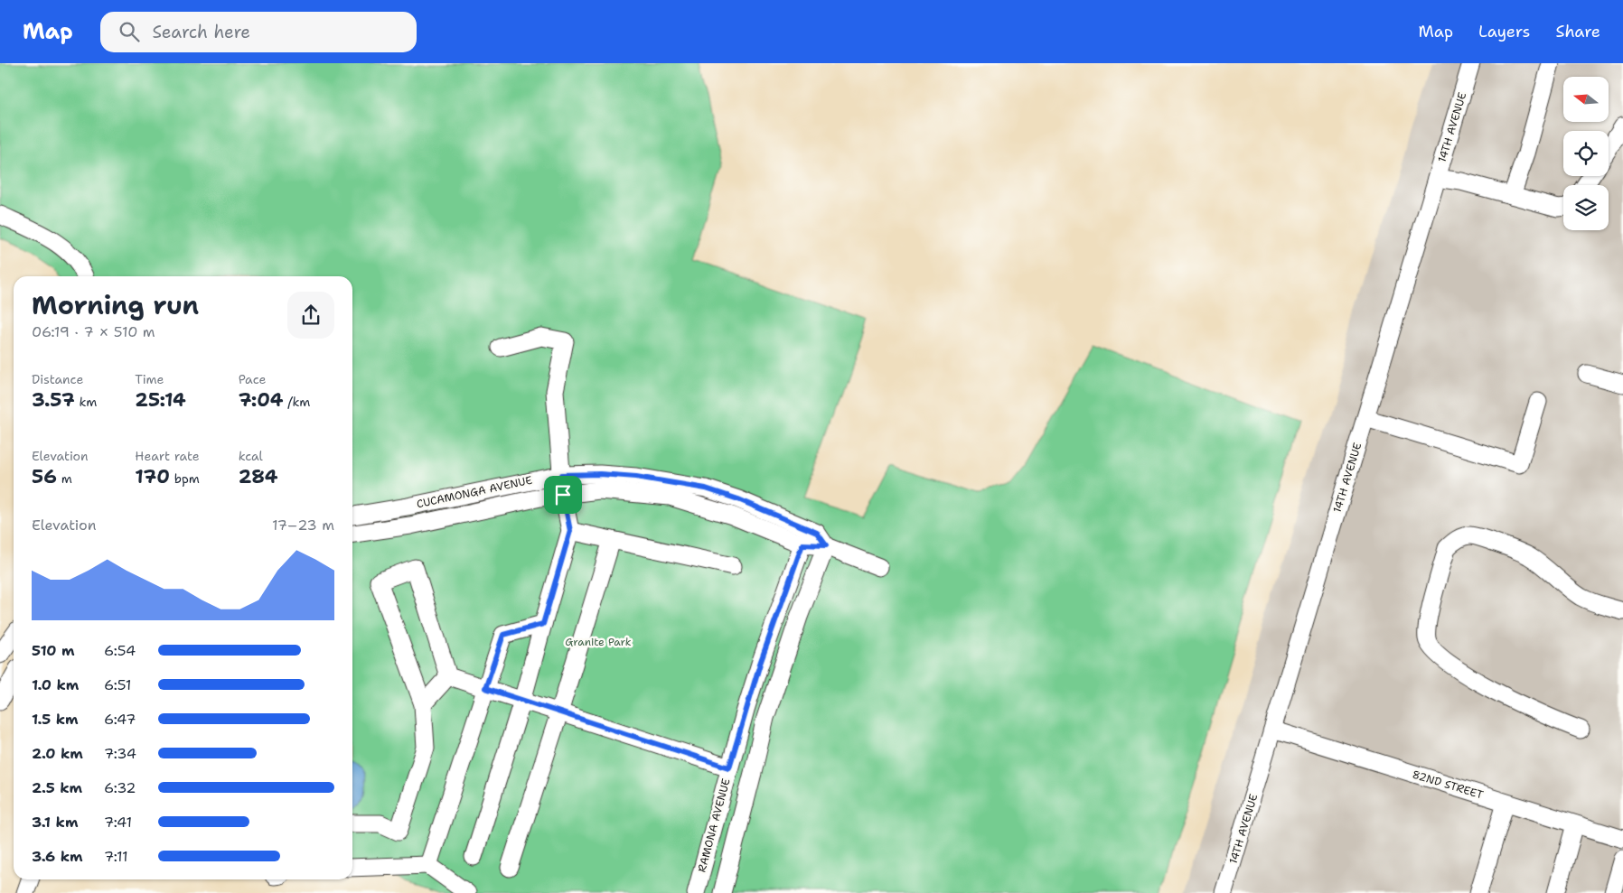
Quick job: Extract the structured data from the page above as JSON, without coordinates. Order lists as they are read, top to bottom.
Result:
{
  "streets": {
    "street": [
      "14TH AVENUE",
      "CUCAMONGA AVENUE",
      "82ND STREET",
      "RAMONA AVENUE"
    ]
  },
  "crossings": [
    ["14TH AVENUE", "82ND STREET"],
    ["CUCAMONGA AVENUE", "RAMONA AVENUE"]
  ],
  "parks": ["Granite Park"],
  "north": "left",
  "page": {
    "header": "Map",
    "search": "Search here",
    "nav": ["Map", "Layers", "Share"],
    "heading": ["Morning run", "06:19 · 7 × 510 m"],
    "stats": [
      ["Distance", "3.57 km"],
      ["Time", "25:14"],
      ["Pace", "7:04 /km"],
      ["Elevation", "56 m"],
      ["Heart rate", "170 bpm"],
      ["kcal", "284"]
    ],
    "chart": ["Elevation", "17–23 m"],
    "list": [
      {
        "name": "510 m",
        "note": "6:54"
      },
      {
        "name": "1.0 km",
        "note": "6:51"
      },
      {
        "name": "1.5 km",
        "note": "6:47"
      },
      {
        "name": "2.0 km",
        "note": "7:34"
      },
      {
        "name": "2.5 km",
        "note": "6:32"
      },
      {
        "name": "3.1 km",
        "note": "7:41"
      },
      {
        "name": "3.6 km",
        "note": "7:11"
      }
    ]
  }
}
